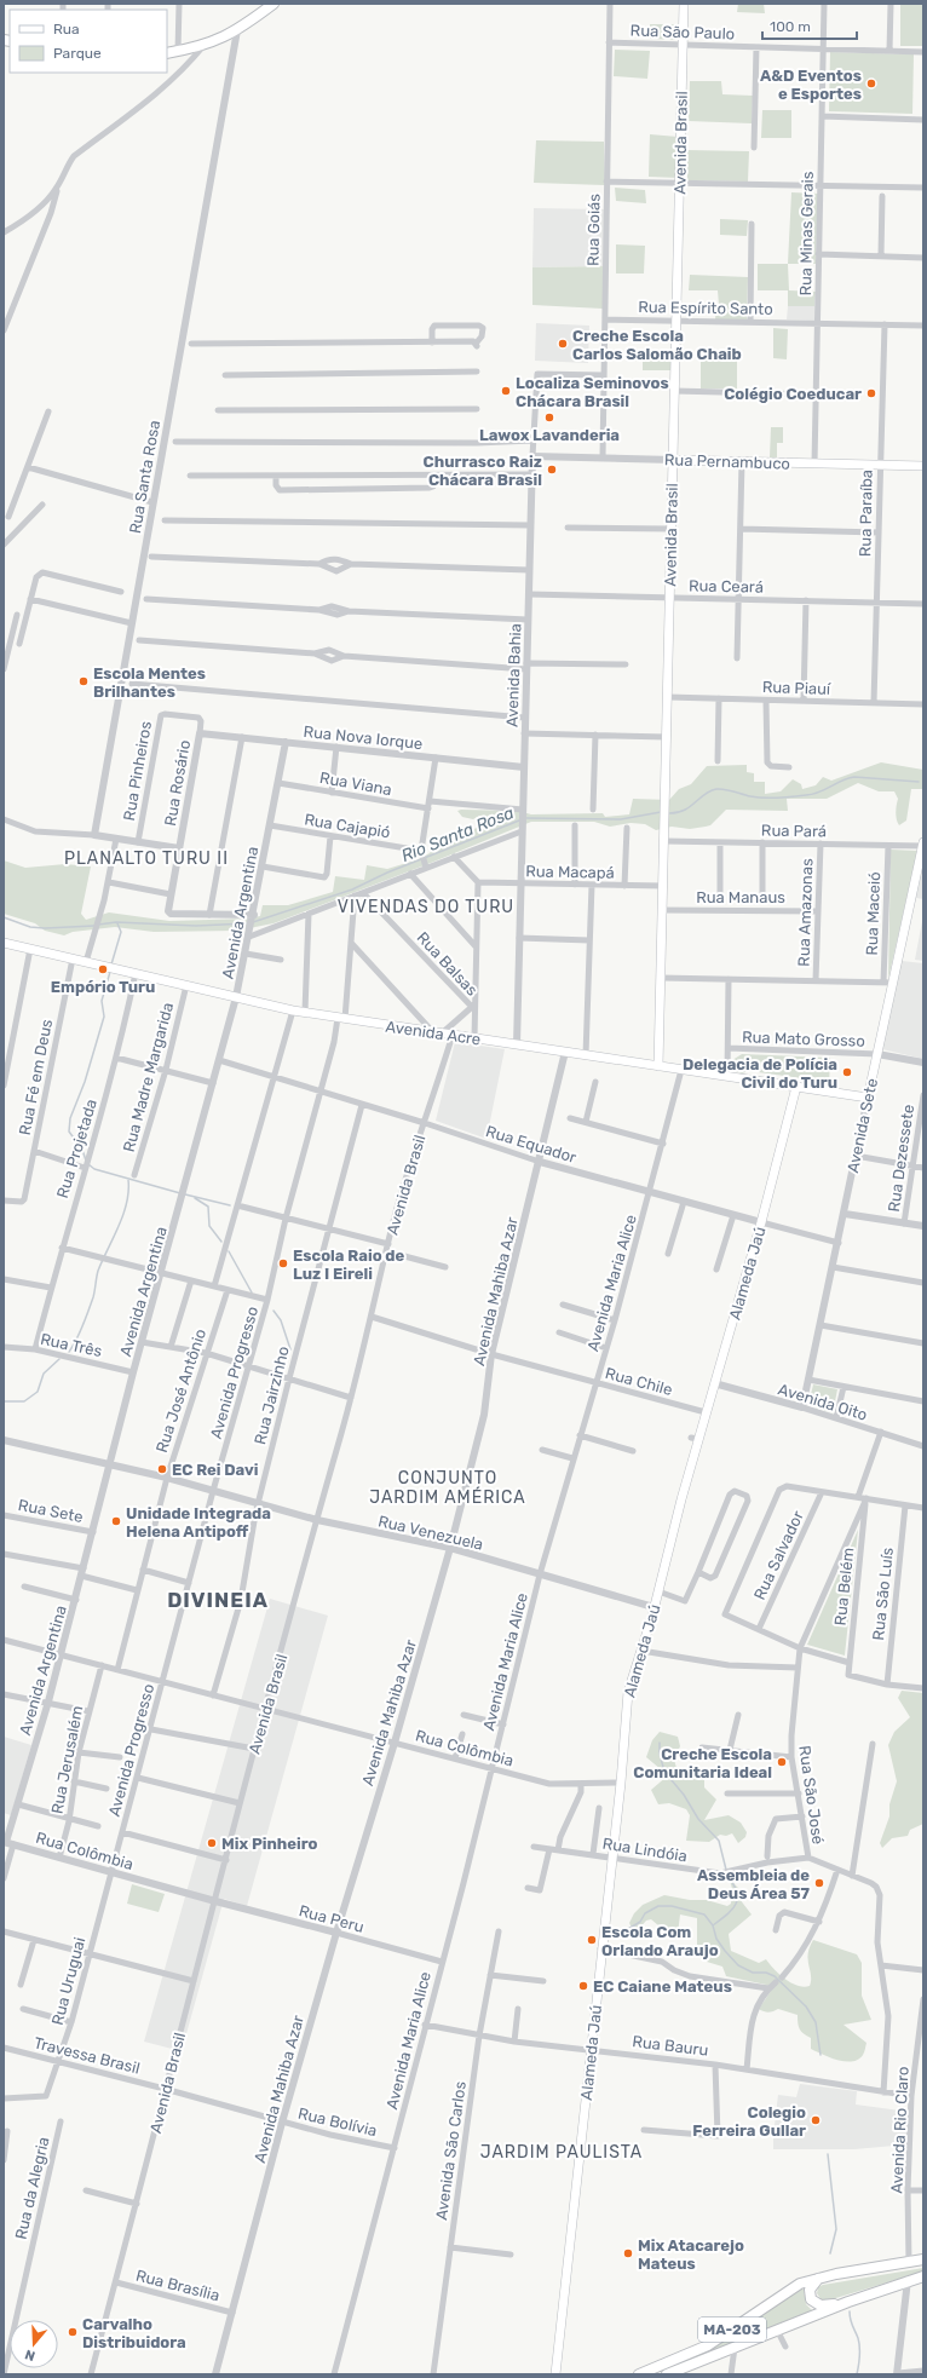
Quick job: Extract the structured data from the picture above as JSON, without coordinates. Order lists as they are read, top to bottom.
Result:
{
  "streets": {
    "main road": [
      "Avenida Brasil",
      "Rua Pernambuco",
      "Avenida Acre",
      "Avenida Sete",
      "Alameda Jaú",
      "MA-203"
    ],
    "street": [
      "Rua São Paulo",
      "Rua Goiás",
      "Rua Minas Gerais",
      "Rua Espírito Santo",
      "Rua Santa Rosa",
      "Rua Paraíba",
      "Rua Ceará",
      "Avenida Bahia",
      "Rua Piauí",
      "Rua Nova Iorque",
      "Rua Pinheiros",
      "Rua Rosário",
      "Rua Viana",
      "Rua Cajapió",
      "Rua Pará",
      "Rua Macapá",
      "Rua Manaus",
      "Avenida Argentina",
      "Rua Amazonas",
      "Rua Maceió",
      "Rua Balsas",
      "Rua Mato Grosso",
      "Rua Fé em Deus",
      "Rua Madre Margarida",
      "Rua Equador",
      "Rua Projetada",
      "Rua Dezessete",
      "Avenida Maria Alice",
      "Avenida Mahiba Azar",
      "Rua Três",
      "Avenida Progresso",
      "Rua Chile",
      "Rua José Antônio",
      "Rua Jairzinho",
      "Avenida Oito",
      "Rua Sete",
      "Rua Venezuela",
      "Rua Salvador",
      "Rua Belém",
      "Rua São Luís",
      "Rua Colômbia",
      "Rua Jerusalém",
      "Rua São José",
      "Rua Lindóia",
      "Rua Peru",
      "Rua Uruguai",
      "Rua Bauru",
      "Travessa Brasil",
      "Rua Bolívia",
      "Avenida Rio Claro",
      "Avenida São Carlos",
      "Rua da Alegria",
      "Rua Brasília"
    ]
  },
  "crossings": [
    ["Rua São Paulo", "Avenida Brasil"],
    ["Rua São Paulo", "Rua Goiás"],
    ["Rua São Paulo", "Rua Minas Gerais"],
    ["Avenida Brasil", "Rua Espírito Santo"],
    ["Avenida Brasil", "Rua Pernambuco"],
    ["Avenida Brasil", "Rua Ceará"],
    ["Avenida Brasil", "Rua Piauí"],
    ["Avenida Brasil", "Rua Pará"],
    ["Avenida Brasil", "Rua Macapá"],
    ["Avenida Brasil", "Rua Manaus"],
    ["Avenida Brasil", "Avenida Acre"],
    ["Avenida Brasil", "Rua Equador"],
    ["Avenida Brasil", "Rua Chile"],
    ["Avenida Brasil", "Rua Venezuela"],
    ["Avenida Brasil", "Rua Colômbia"],
    ["Avenida Brasil", "Rua Peru"],
    ["Avenida Brasil", "Travessa Brasil"],
    ["Avenida Brasil", "Rua Bolívia"],
    ["Avenida Brasil", "Rua Brasília"],
    ["Rua Goiás", "Rua Espírito Santo"],
    ["Rua Goiás", "Rua Pernambuco"],
    ["Rua Goiás", "Avenida Bahia"],
    ["Rua Minas Gerais", "Rua Espírito Santo"],
    ["Rua Minas Gerais", "Rua Pernambuco"],
    ["Rua Espírito Santo", "Rua Paraíba"],
    ["Rua Pernambuco", "Rua Paraíba"],
    ["Rua Pernambuco", "Avenida Bahia"],
    ["Rua Paraíba", "Rua Ceará"],
    ["Rua Paraíba", "Rua Piauí"],
    ["Rua Ceará", "Avenida Bahia"],
    ["Avenida Bahia", "Rua Nova Iorque"],
    ["Avenida Bahia", "Rua Viana"],
    ["Avenida Bahia", "Rua Macapá"],
    ["Avenida Bahia", "Avenida Acre"],
    ["Rua Nova Iorque", "Rua Rosário"],
    ["Rua Nova Iorque", "Avenida Argentina"],
    ["Rua Pinheiros", "Rua Rosário"],
    ["Rua Viana", "Avenida Argentina"],
    ["Rua Cajapió", "Avenida Argentina"],
    ["Rua Pará", "Rua Amazonas"],
    ["Rua Pará", "Rua Maceió"],
    ["Rua Pará", "Avenida Sete"],
    ["Rua Manaus", "Rua Amazonas"],
    ["Avenida Argentina", "Avenida Acre"],
    ["Avenida Argentina", "Rua Equador"],
    ["Avenida Argentina", "Rua Três"],
    ["Avenida Argentina", "Rua Sete"],
    ["Avenida Argentina", "Rua Venezuela"],
    ["Avenida Argentina", "Rua Colômbia"],
    ["Avenida Acre", "Rua Fé em Deus"],
    ["Avenida Acre", "Rua Madre Margarida"],
    ["Avenida Acre", "Avenida Sete"],
    ["Avenida Acre", "Rua Projetada"],
    ["Avenida Acre", "Alameda Jaú"],
    ["Avenida Acre", "Avenida Maria Alice"],
    ["Avenida Acre", "Avenida Mahiba Azar"],
    ["Avenida Acre", "Avenida Progresso"],
    ["Rua Mato Grosso", "Avenida Sete"],
    ["Avenida Sete", "Rua Equador"],
    ["Avenida Sete", "Avenida Oito"],
    ["Rua Equador", "Alameda Jaú"],
    ["Rua Equador", "Avenida Maria Alice"],
    ["Rua Equador", "Avenida Mahiba Azar"],
    ["Rua Equador", "Avenida Progresso"],
    ["Rua Equador", "Rua Jairzinho"],
    ["Rua Projetada", "Rua Três"],
    ["Alameda Jaú", "Rua Chile"],
    ["Alameda Jaú", "Avenida Oito"],
    ["Alameda Jaú", "Rua Venezuela"],
    ["Alameda Jaú", "Rua Colômbia"],
    ["Alameda Jaú", "Rua Lindóia"],
    ["Alameda Jaú", "Rua Bauru"],
    ["Avenida Maria Alice", "Rua Chile"],
    ["Avenida Maria Alice", "Rua Venezuela"],
    ["Avenida Maria Alice", "Rua Colômbia"],
    ["Avenida Maria Alice", "Rua Peru"],
    ["Avenida Maria Alice", "Rua Bauru"],
    ["Avenida Maria Alice", "Rua Bolívia"],
    ["Avenida Mahiba Azar", "Rua Chile"],
    ["Avenida Mahiba Azar", "Rua Venezuela"],
    ["Avenida Mahiba Azar", "Rua Colômbia"],
    ["Avenida Mahiba Azar", "Rua Peru"],
    ["Avenida Mahiba Azar", "Rua Bolívia"],
    ["Avenida Mahiba Azar", "Rua Brasília"],
    ["Avenida Progresso", "Rua Venezuela"],
    ["Avenida Progresso", "Rua Colômbia"],
    ["Avenida Progresso", "Rua Uruguai"],
    ["Rua José Antônio", "Rua Venezuela"],
    ["Rua José Antônio", "Rua Colômbia"],
    ["Rua Jairzinho", "Rua Venezuela"],
    ["Rua Jairzinho", "Rua Colômbia"],
    ["Rua Belém", "Rua São Luís"],
    ["Rua Colômbia", "Rua Jerusalém"],
    ["Rua Colômbia", "Rua Peru"],
    ["Rua Colômbia", "Rua Uruguai"],
    ["Rua São José", "Rua Lindóia"],
    ["Rua Uruguai", "Travessa Brasil"],
    ["Rua Bauru", "Avenida Rio Claro"],
    ["Rua Bauru", "Avenida São Carlos"],
    ["Travessa Brasil", "Rua Bolívia"],
    ["Avenida Rio Claro", "MA-203"]
  ],
  "districts": [
    "PLANALTO TURU II",
    "VIVENDAS DO TURU",
    "CONJUNTO JARDIM AMÉRICA",
    "DIVINEIA",
    "JARDIM PAULISTA"
  ],
  "water": ["Rio Santa Rosa"],
  "places": [
    "A&D Eventos e Esportes",
    "Creche Escola Carlos Salomão Chaib",
    "Localiza Seminovos Chácara Brasil",
    "Colégio Coeducar",
    "Lawox Lavanderia",
    "Churrasco Raiz Chácara Brasil",
    "Escola Mentes Brilhantes",
    "Empório Turu",
    "Delegacia de Polícia Civil do Turu",
    "Escola Raio de Luz I Eireli",
    "EC Rei Davi",
    "Unidade Integrada Helena Antipoff",
    "Creche Escola Comunitaria Ideal",
    "Mix Pinheiro",
    "Assembleia de Deus Área 57",
    "Escola Com Orlando Araujo",
    "EC Caiane Mateus",
    "Colegio Ferreira Gullar",
    "Mix Atacarejo Mateus",
    "Carvalho Distribuidora"
  ],
  "legend": ["Rua", "Parque"],
  "scale_bar": "100 m",
  "north": "bottom"
}
